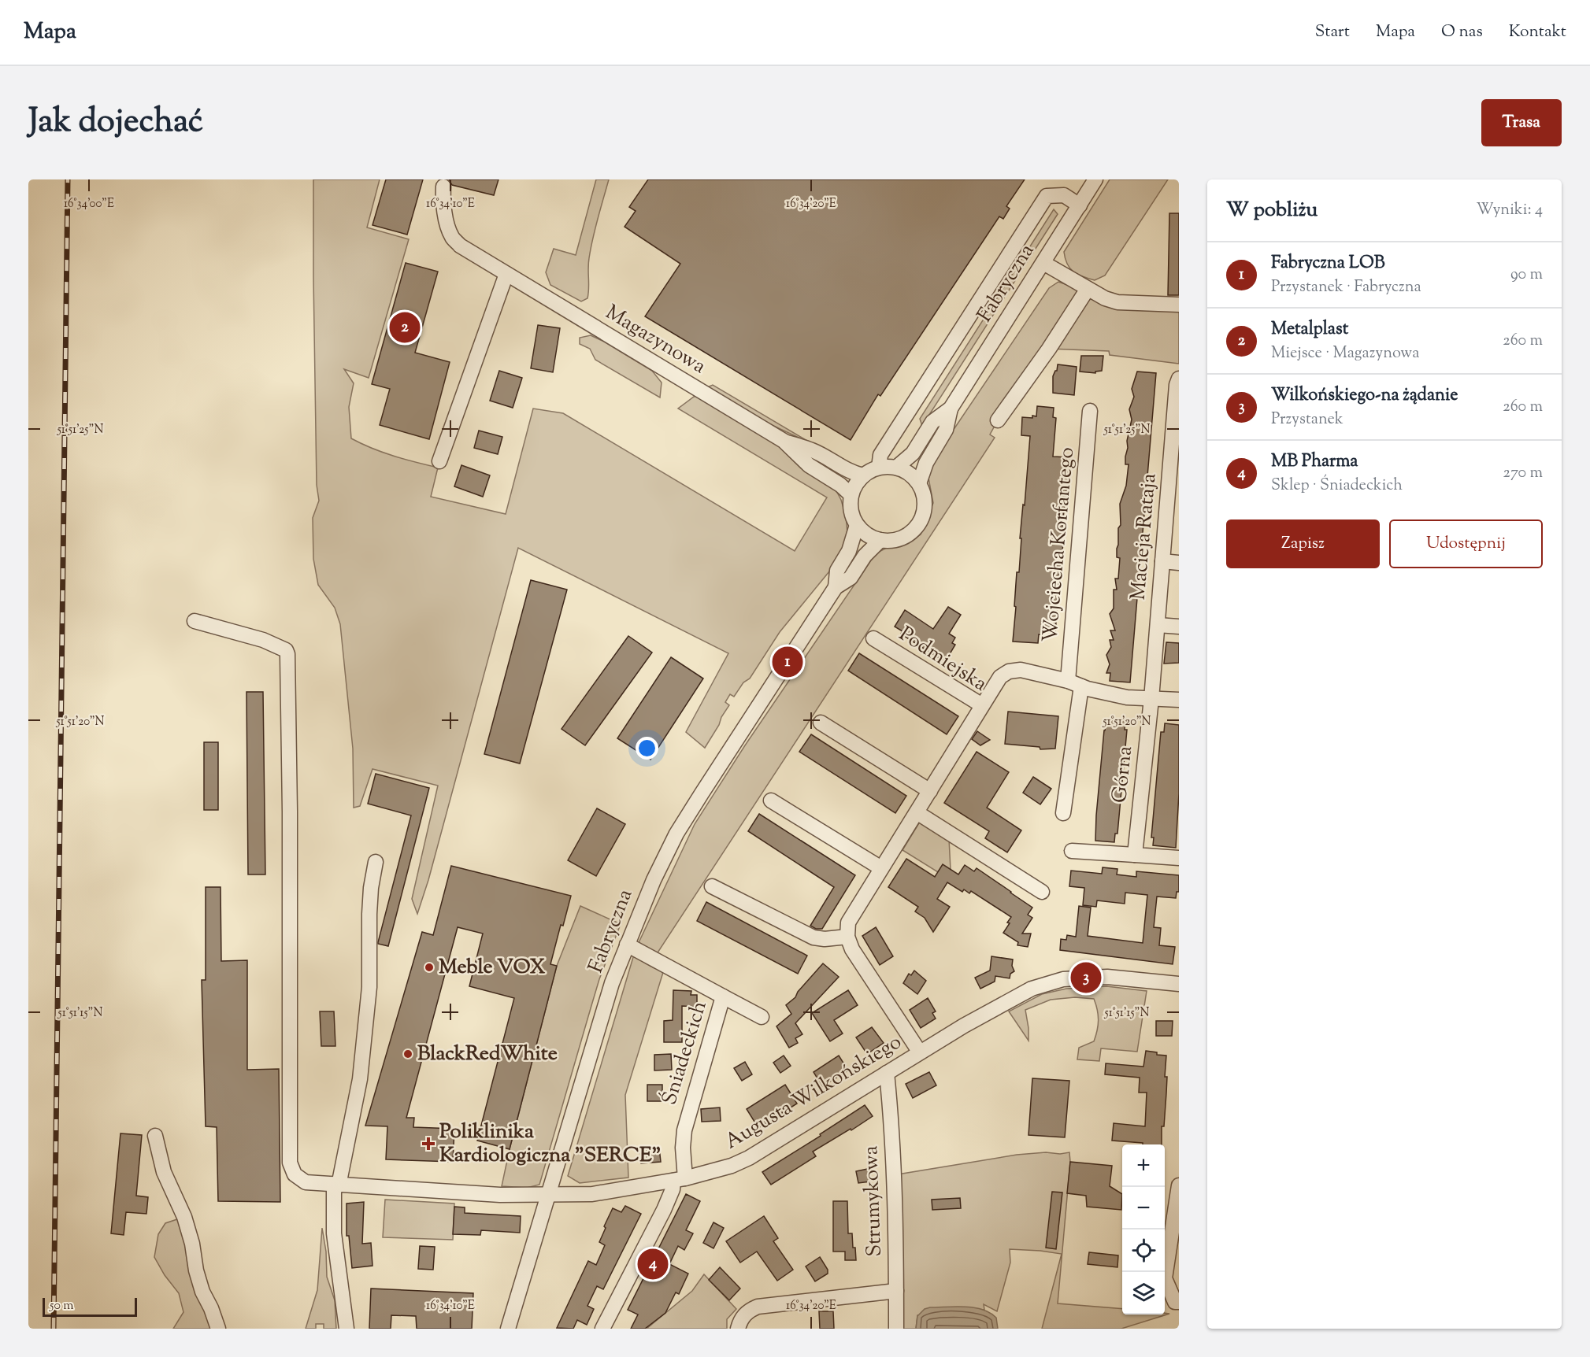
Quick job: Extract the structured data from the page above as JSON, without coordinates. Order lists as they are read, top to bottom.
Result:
{
  "streets": {
    "street": [
      "Fabryczna",
      "Magazynowa",
      "Macieja Rataja",
      "Wojciecha Korfantego",
      "Podmiejska",
      "Górna",
      "Śniadeckich",
      "Augusta Wilkońskiego",
      "Strumykowa"
    ]
  },
  "crossings": [
    ["Fabryczna", "Magazynowa"],
    ["Fabryczna", "Śniadeckich"],
    ["Fabryczna", "Augusta Wilkońskiego"],
    ["Macieja Rataja", "Górna"],
    ["Śniadeckich", "Augusta Wilkońskiego"],
    ["Augusta Wilkońskiego", "Strumykowa"]
  ],
  "places": {
    "other": ["Meble VOX", "BlackRedWhite"],
    "health": ["Poliklinika Kardiologiczna \"SERCE\""]
  },
  "scale_bar": "50 m",
  "page": {
    "header": "Mapa",
    "nav": [
      "Start",
      "Mapa",
      "O nas",
      "Kontakt"
    ],
    "title": "Jak dojechać",
    "buttons": [
      "Trasa",
      ["Zapisz", "Udostępnij"]
    ],
    "heading": ["W pobliżu", "Wyniki: 4"],
    "list": [
      {
        "mark": "1",
        "name": "Fabryczna LOB",
        "note": "Przystanek · Fabryczna",
        "value": "90 m"
      },
      {
        "mark": "2",
        "name": "Metalplast",
        "note": "Miejsce · Magazynowa",
        "value": "260 m"
      },
      {
        "mark": "3",
        "name": "Wilkońskiego-na żądanie",
        "note": "Przystanek",
        "value": "260 m"
      },
      {
        "mark": "4",
        "name": "MB Pharma",
        "note": "Sklep · Śniadeckich",
        "value": "270 m"
      }
    ],
    "pins": [
      "2",
      "1",
      "3",
      "4"
    ],
    "map_buttons": ["+", "−"],
    "scale": "50 m"
  },
  "coordinates": [
    "16°34'00\"E",
    "16°34'10\"E",
    "16°34'20\"E",
    "51°51'25\"N",
    "51°51'20\"N",
    "51°51'15\"N"
  ]
}
